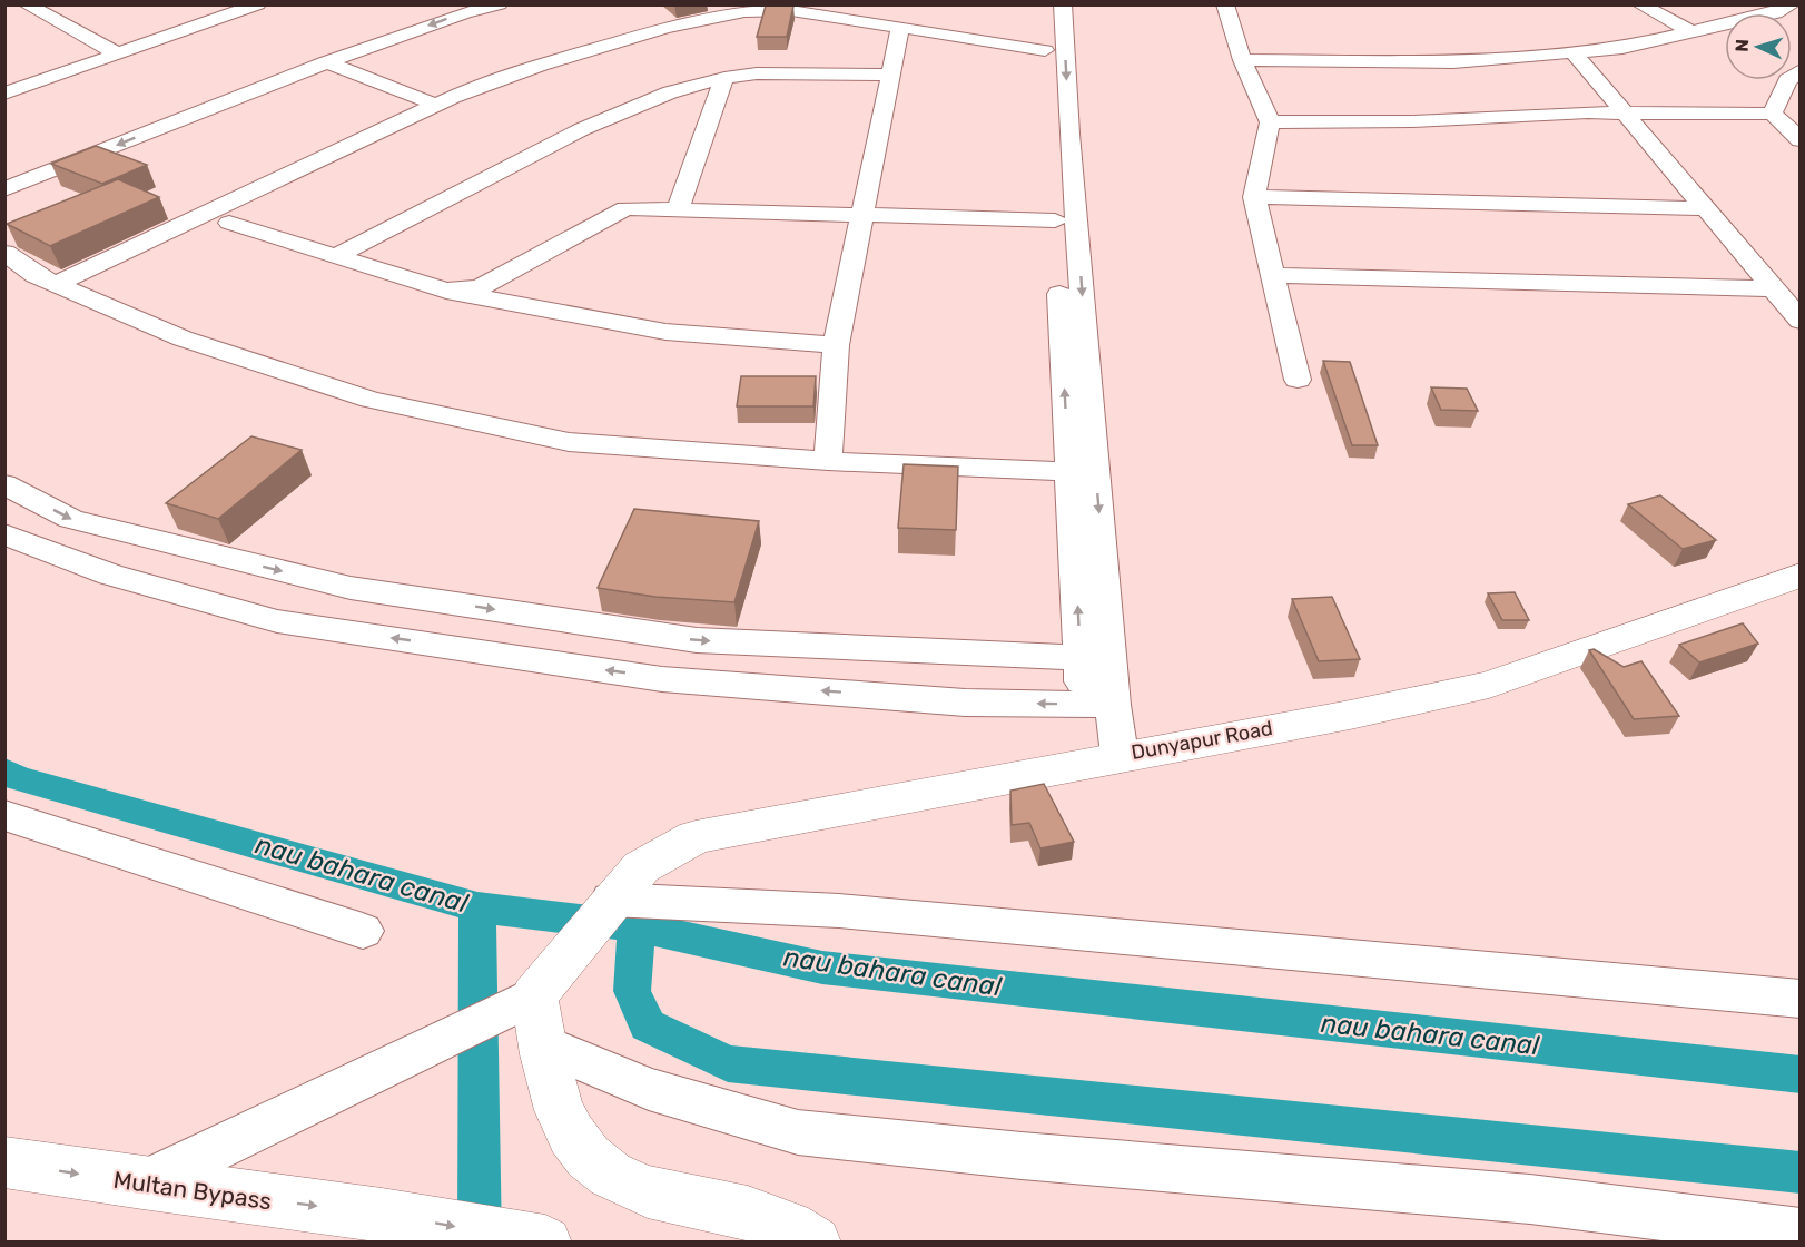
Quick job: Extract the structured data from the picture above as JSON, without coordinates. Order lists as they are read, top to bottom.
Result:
{
  "streets": {
    "main road": ["Dunyapur Road", "Multan Bypass"]
  },
  "one_way": ["Multan Bypass"],
  "water": ["nau bahara canal"],
  "north": "left"
}
